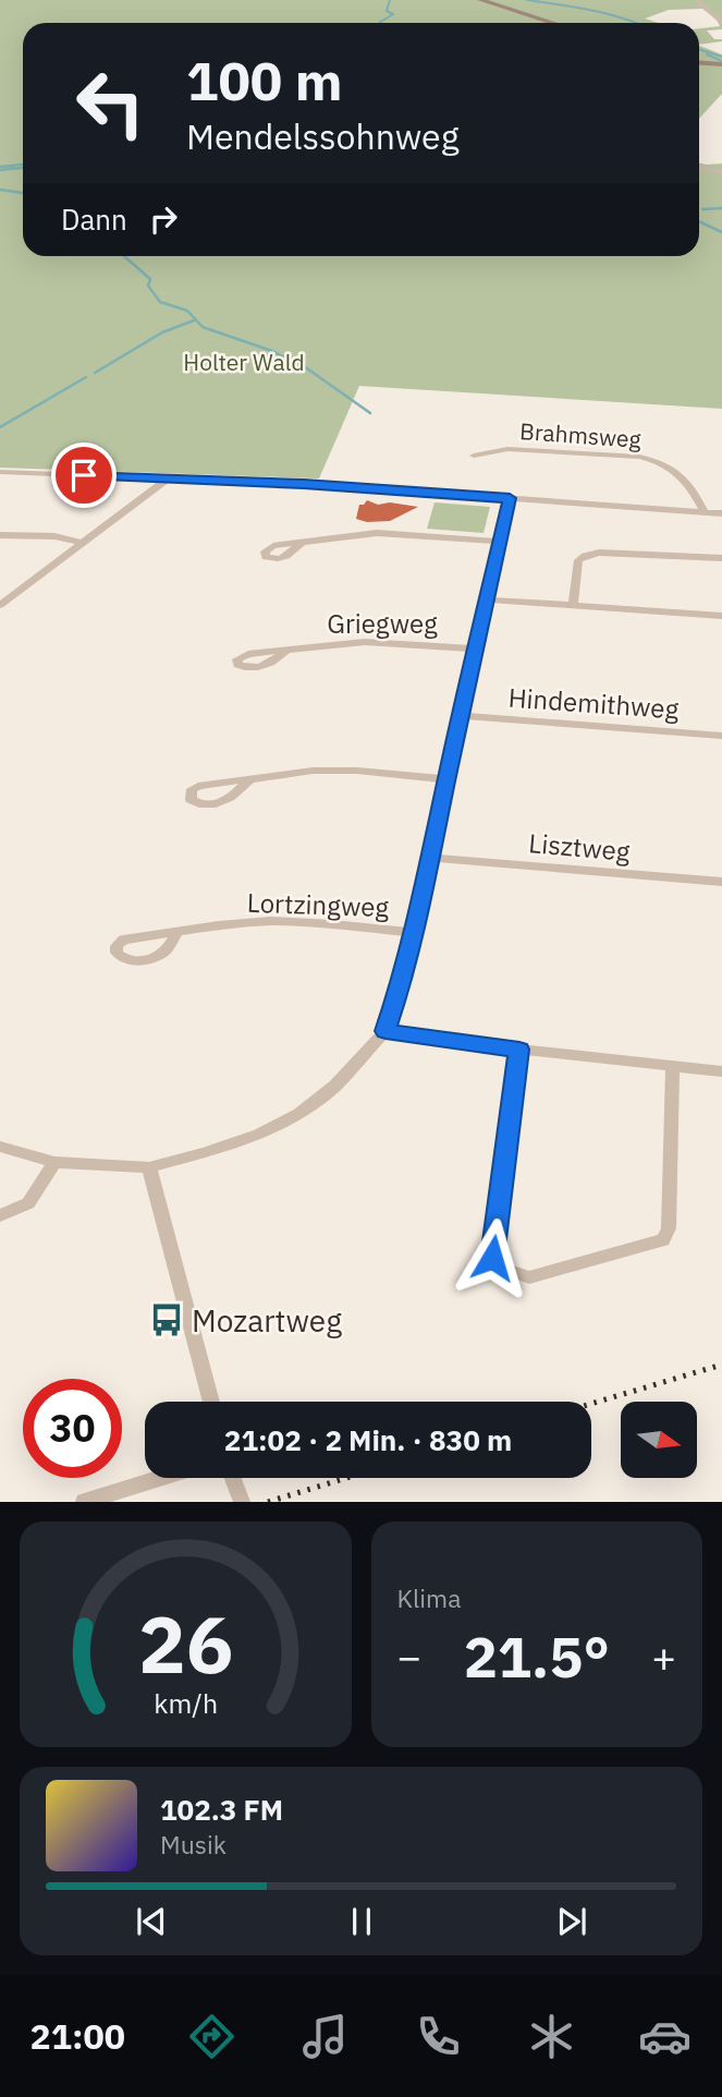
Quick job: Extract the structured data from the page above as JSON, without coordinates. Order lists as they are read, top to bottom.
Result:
{
  "streets": {
    "street": [
      "Brahmsweg",
      "Griegweg",
      "Hindemithweg",
      "Lisztweg",
      "Lortzingweg"
    ]
  },
  "parks": ["Holter Wald"],
  "places": {
    "bus stop": ["Mozartweg"]
  },
  "north": "right",
  "page": {
    "turn": ["100 m", "Mendelssohnweg"],
    "then": "Dann",
    "limit": "30",
    "trip": "21:02 · 2 Min. · 830 m",
    "tile": "Klima",
    "heat": ["−", "21.5°", "+"],
    "song": ["102.3 FM", "Musik"],
    "tabs": "21:00",
    "gauge": ["26", "km/h"]
  }
}
